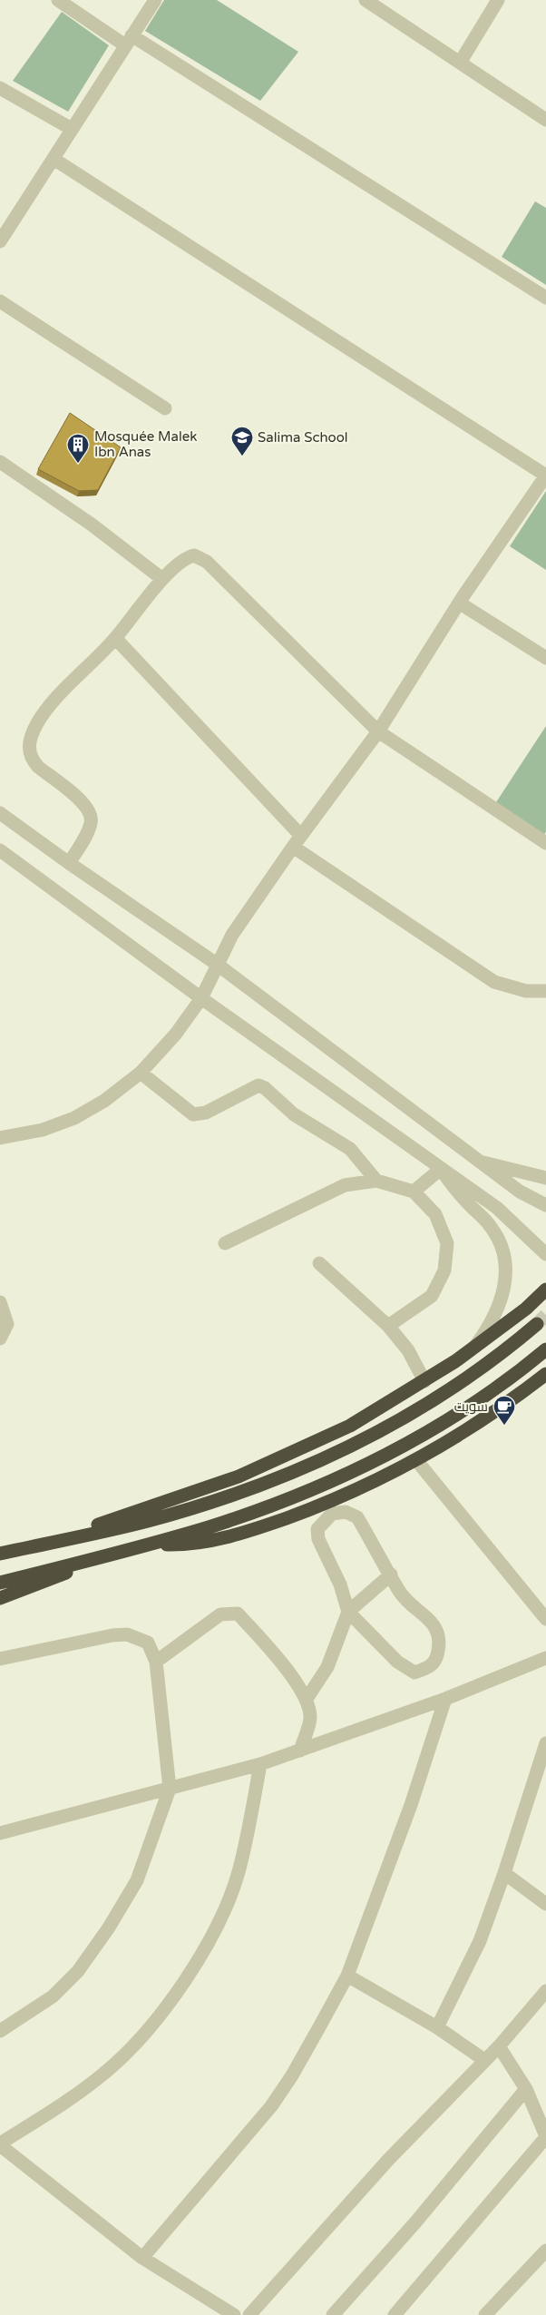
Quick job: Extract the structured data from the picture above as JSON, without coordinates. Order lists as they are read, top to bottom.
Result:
{
  "places": {
    "school or university": ["Salima School"],
    "building": ["Mosquée Malek Ibn Anas"],
    "cafe": ["سويت"]
  }
}
